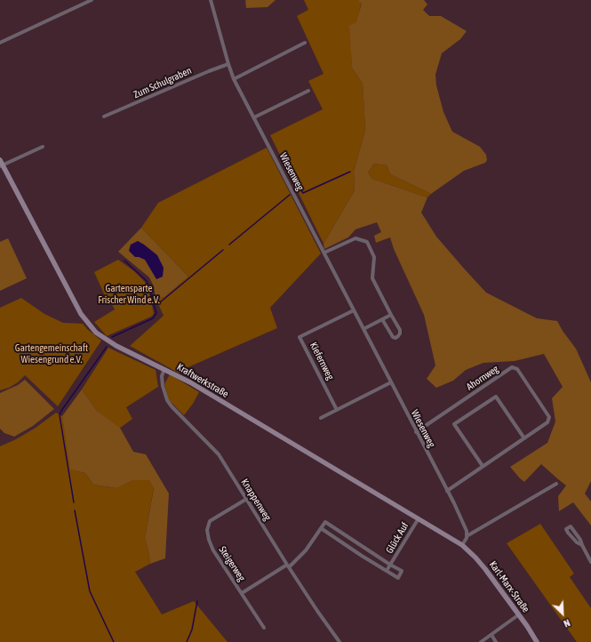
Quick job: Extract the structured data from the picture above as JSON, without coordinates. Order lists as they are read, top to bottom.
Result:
{
  "streets": {
    "main road": ["Kraftwerkstraße", "Karl-Marx-Straße"],
    "street": [
      "Zum Schulgraben",
      "Wiesenweg",
      "Kiefernweg",
      "Ahornweg",
      "Knappenweg",
      "Glück Auf",
      "Steigerweg"
    ]
  },
  "crossings": [
    ["Zum Schulgraben", "Wiesenweg"],
    ["Wiesenweg", "Kiefernweg"],
    ["Wiesenweg", "Ahornweg"],
    ["Kraftwerkstraße", "Knappenweg"],
    ["Kraftwerkstraße", "Glück Auf"],
    ["Kraftwerkstraße", "Karl-Marx-Straße"],
    ["Knappenweg", "Steigerweg"]
  ],
  "parks": ["Gartensparte Frischer Wind e.V.", "Gartengemeinschaft Wiesengrund e.V."],
  "north": "bottom right"
}
